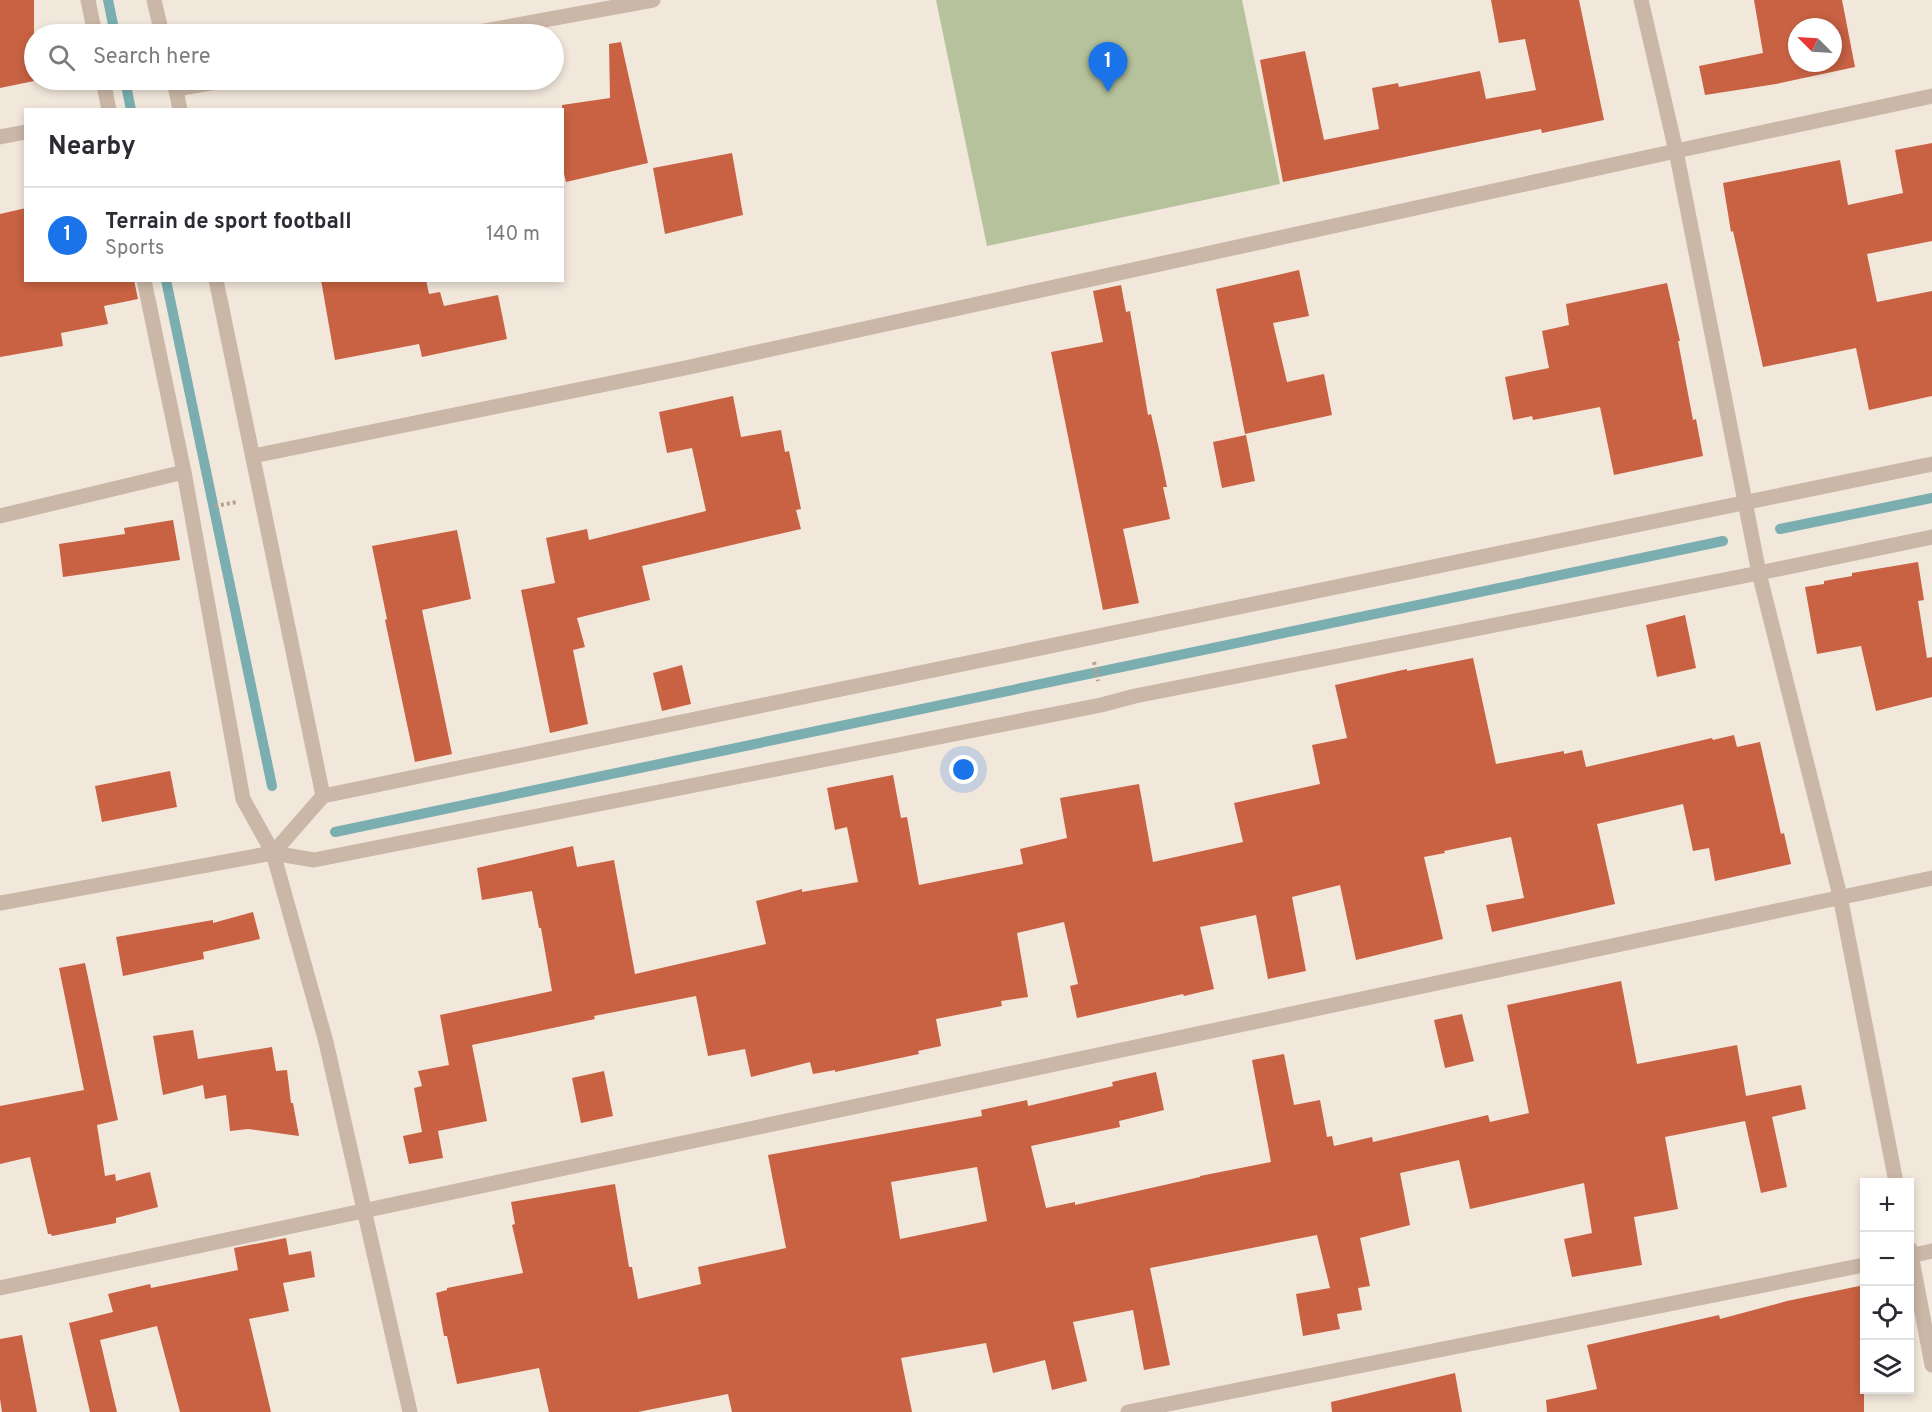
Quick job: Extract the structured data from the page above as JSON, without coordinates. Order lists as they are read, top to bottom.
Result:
{
  "north": "top left",
  "page": {
    "search": "Search here",
    "pins": "1",
    "heading": "Nearby",
    "list": [
      {
        "mark": "1",
        "name": "Terrain de sport football",
        "note": "Sports",
        "value": "140 m"
      }
    ],
    "map_buttons": ["+", "−"]
  }
}
